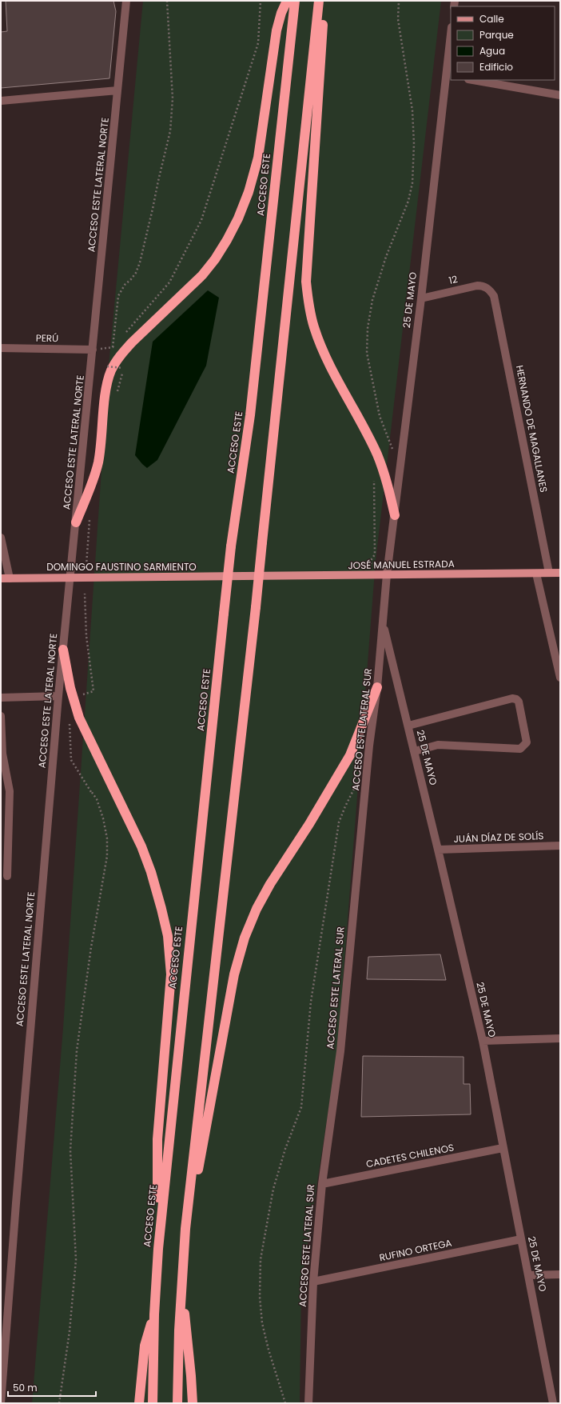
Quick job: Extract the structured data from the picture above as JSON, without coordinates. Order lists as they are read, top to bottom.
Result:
{
  "streets": {
    "highway": ["ACCESO ESTE"],
    "main road": ["JOSÉ MANUEL ESTRADA", "DOMINGO FAUSTINO SARMIENTO"],
    "street": [
      "ACCESO ESTE LATERAL NORTE",
      "12",
      "25 DE MAYO",
      "PERÚ",
      "HERNANDO DE MAGALLANES",
      "ACCESO ESTE LATERAL SUR",
      "JUÁN DÍAZ DE SOLÍS",
      "CADETES CHILENOS",
      "RUFINO ORTEGA"
    ]
  },
  "crossings": [
    ["ACCESO ESTE LATERAL NORTE", "PERÚ"],
    ["ACCESO ESTE LATERAL NORTE", "DOMINGO FAUSTINO SARMIENTO"],
    ["12", "25 DE MAYO"],
    ["12", "HERNANDO DE MAGALLANES"],
    ["25 DE MAYO", "JOSÉ MANUEL ESTRADA"],
    ["25 DE MAYO", "ACCESO ESTE LATERAL SUR"],
    ["25 DE MAYO", "JUÁN DÍAZ DE SOLÍS"],
    ["25 DE MAYO", "CADETES CHILENOS"],
    ["25 DE MAYO", "RUFINO ORTEGA"],
    ["HERNANDO DE MAGALLANES", "JOSÉ MANUEL ESTRADA"],
    ["JOSÉ MANUEL ESTRADA", "DOMINGO FAUSTINO SARMIENTO"],
    ["JOSÉ MANUEL ESTRADA", "ACCESO ESTE LATERAL SUR"],
    ["ACCESO ESTE LATERAL SUR", "CADETES CHILENOS"],
    ["ACCESO ESTE LATERAL SUR", "RUFINO ORTEGA"]
  ],
  "legend": [
    "Calle",
    "Parque",
    "Agua",
    "Edificio"
  ],
  "scale_bar": "50 m"
}
